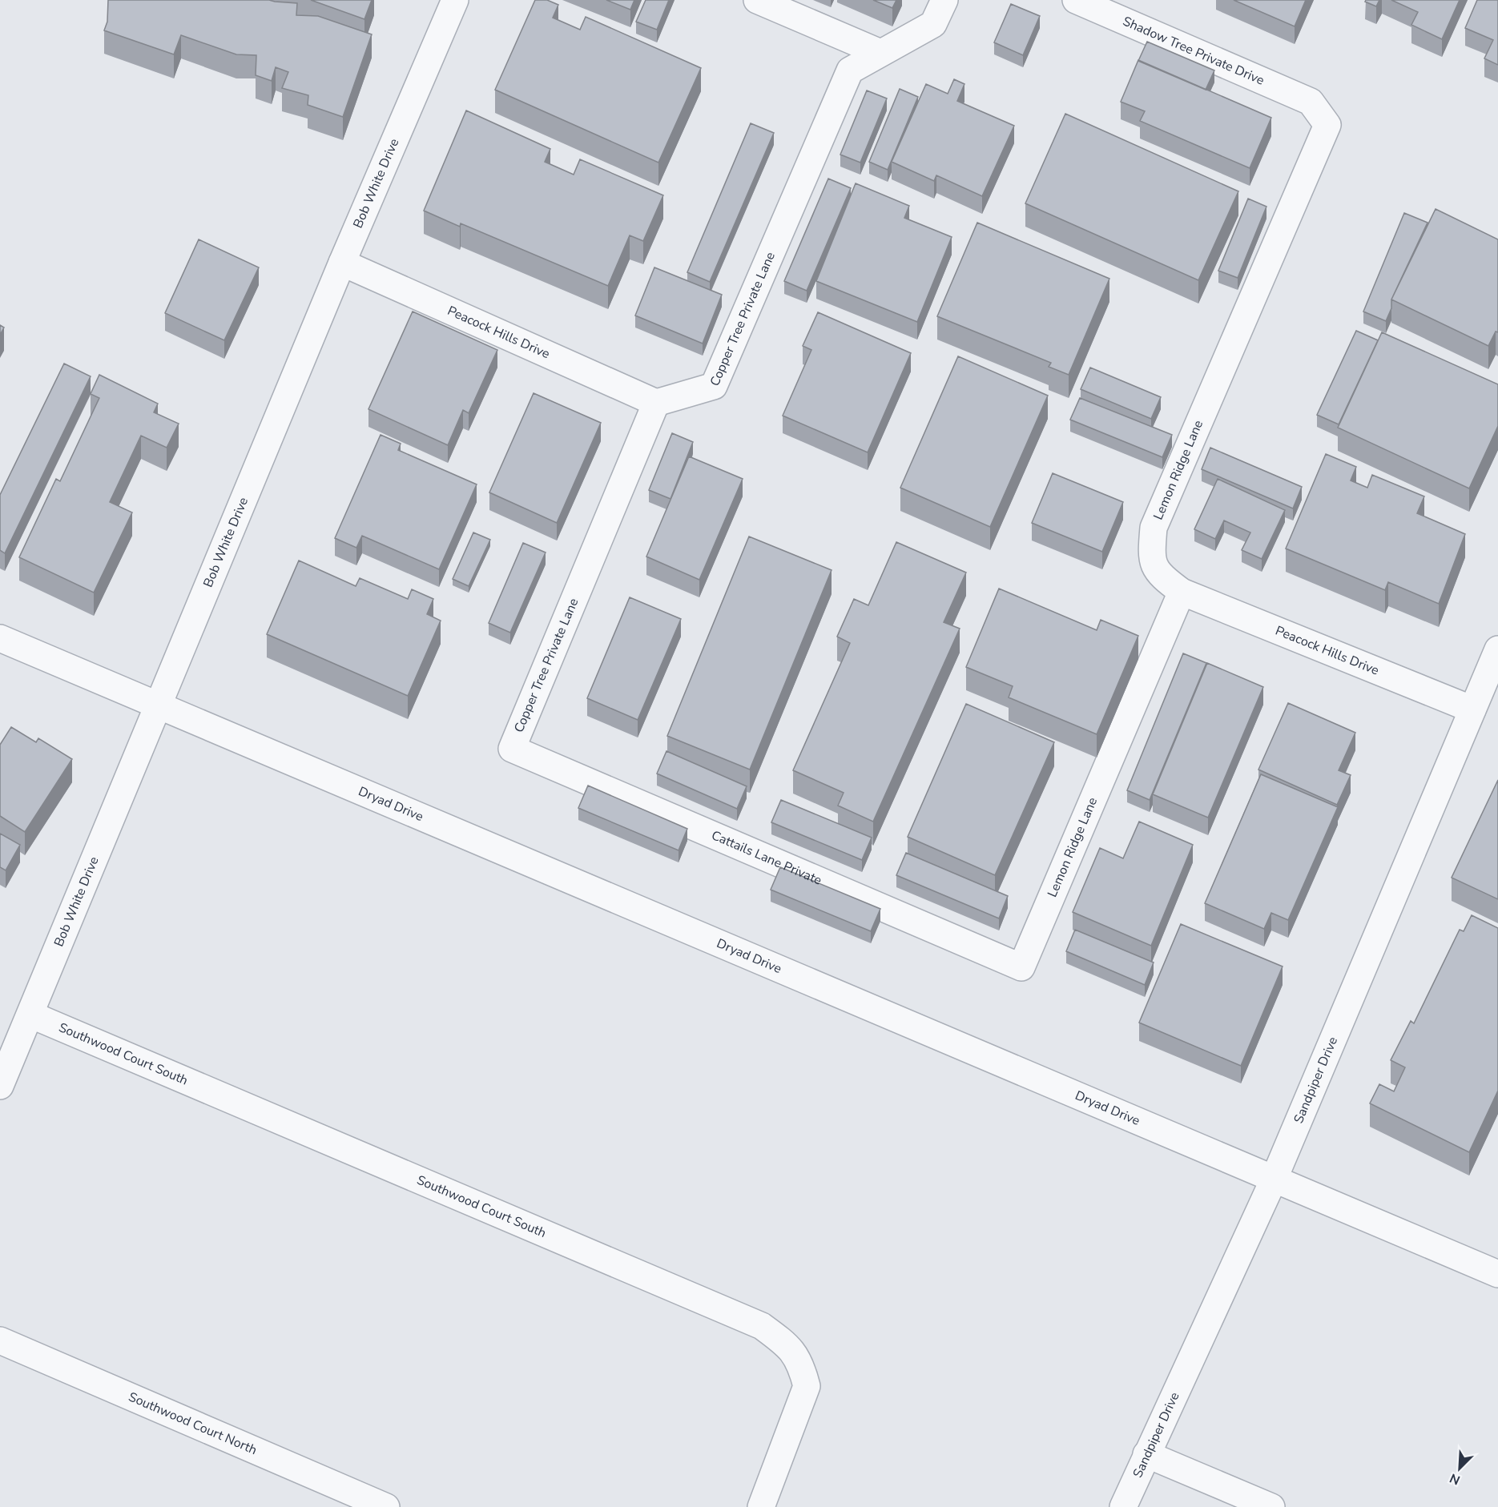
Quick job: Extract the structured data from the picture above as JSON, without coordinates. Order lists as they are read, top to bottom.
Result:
{
  "streets": {
    "street": [
      "Shadow Tree Private Drive",
      "Bob White Drive",
      "Copper Tree Private Lane",
      "Peacock Hills Drive",
      "Lemon Ridge Lane",
      "Dryad Drive",
      "Cattails Lane Private",
      "Southwood Court South",
      "Sandpiper Drive",
      "Southwood Court North"
    ]
  },
  "crossings": [
    ["Shadow Tree Private Drive", "Lemon Ridge Lane"],
    ["Bob White Drive", "Peacock Hills Drive"],
    ["Bob White Drive", "Dryad Drive"],
    ["Bob White Drive", "Southwood Court South"],
    ["Copper Tree Private Lane", "Peacock Hills Drive"],
    ["Copper Tree Private Lane", "Cattails Lane Private"],
    ["Peacock Hills Drive", "Lemon Ridge Lane"],
    ["Peacock Hills Drive", "Sandpiper Drive"],
    ["Lemon Ridge Lane", "Cattails Lane Private"],
    ["Dryad Drive", "Sandpiper Drive"]
  ],
  "north": "bottom left"
}
